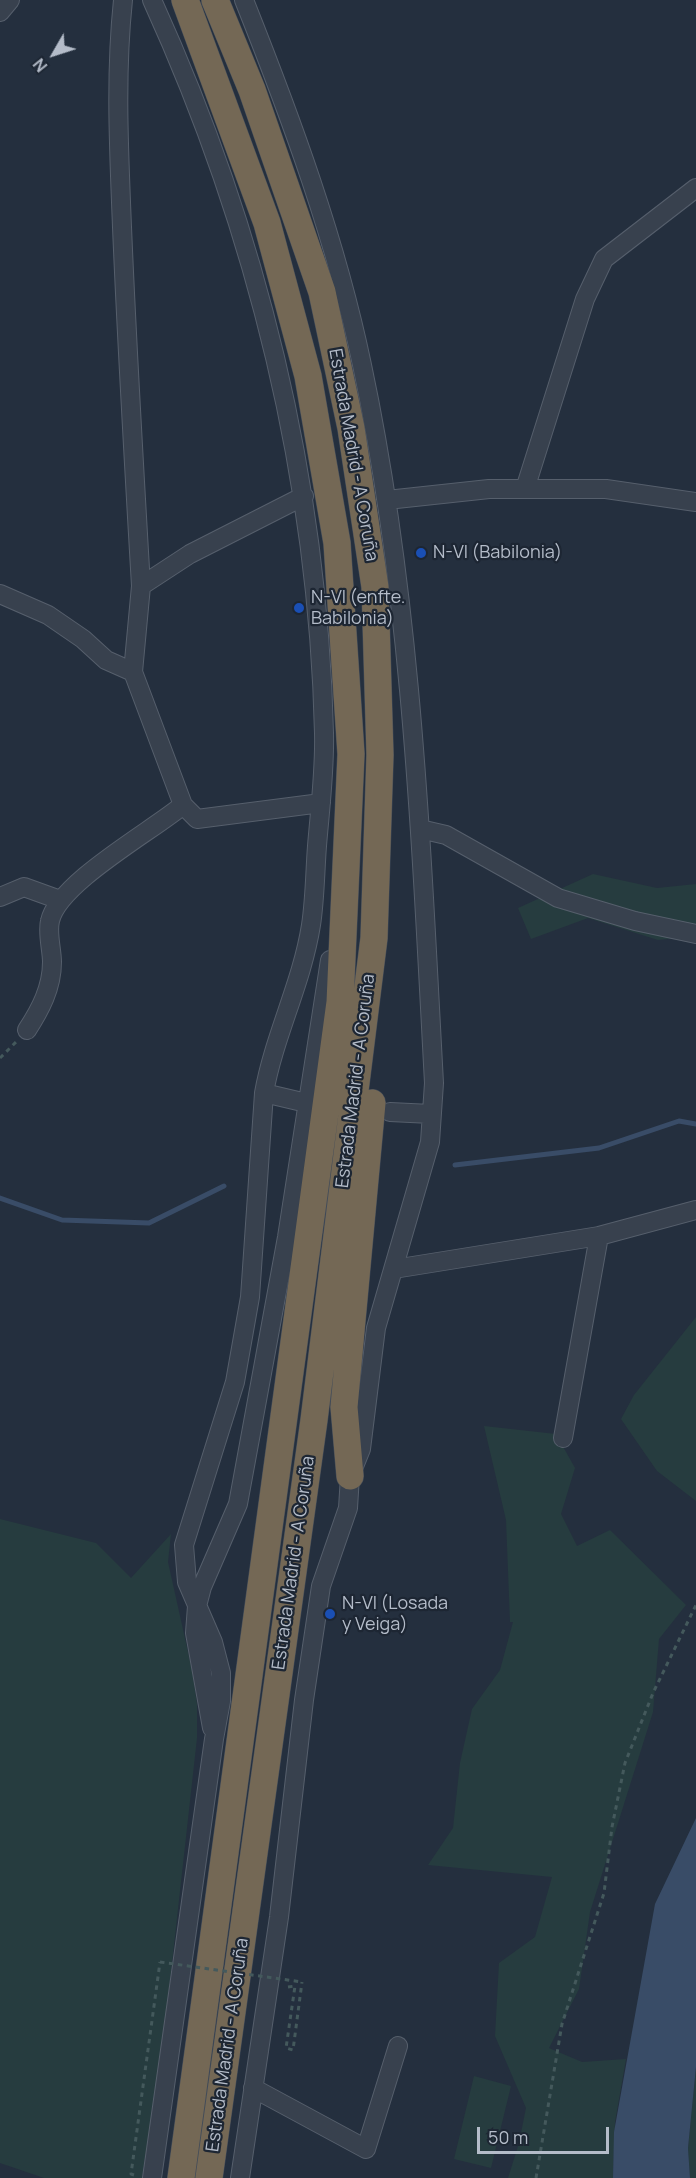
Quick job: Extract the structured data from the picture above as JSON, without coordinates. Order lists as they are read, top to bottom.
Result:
{
  "streets": {
    "highway": ["Estrada Madrid - A Coruña"]
  },
  "places": ["N-VI (Babilonia)", "N-VI (enfte. Babilonia)", "N-VI (Losada y Veiga)"],
  "scale_bar": "50 m",
  "north": "bottom left"
}
